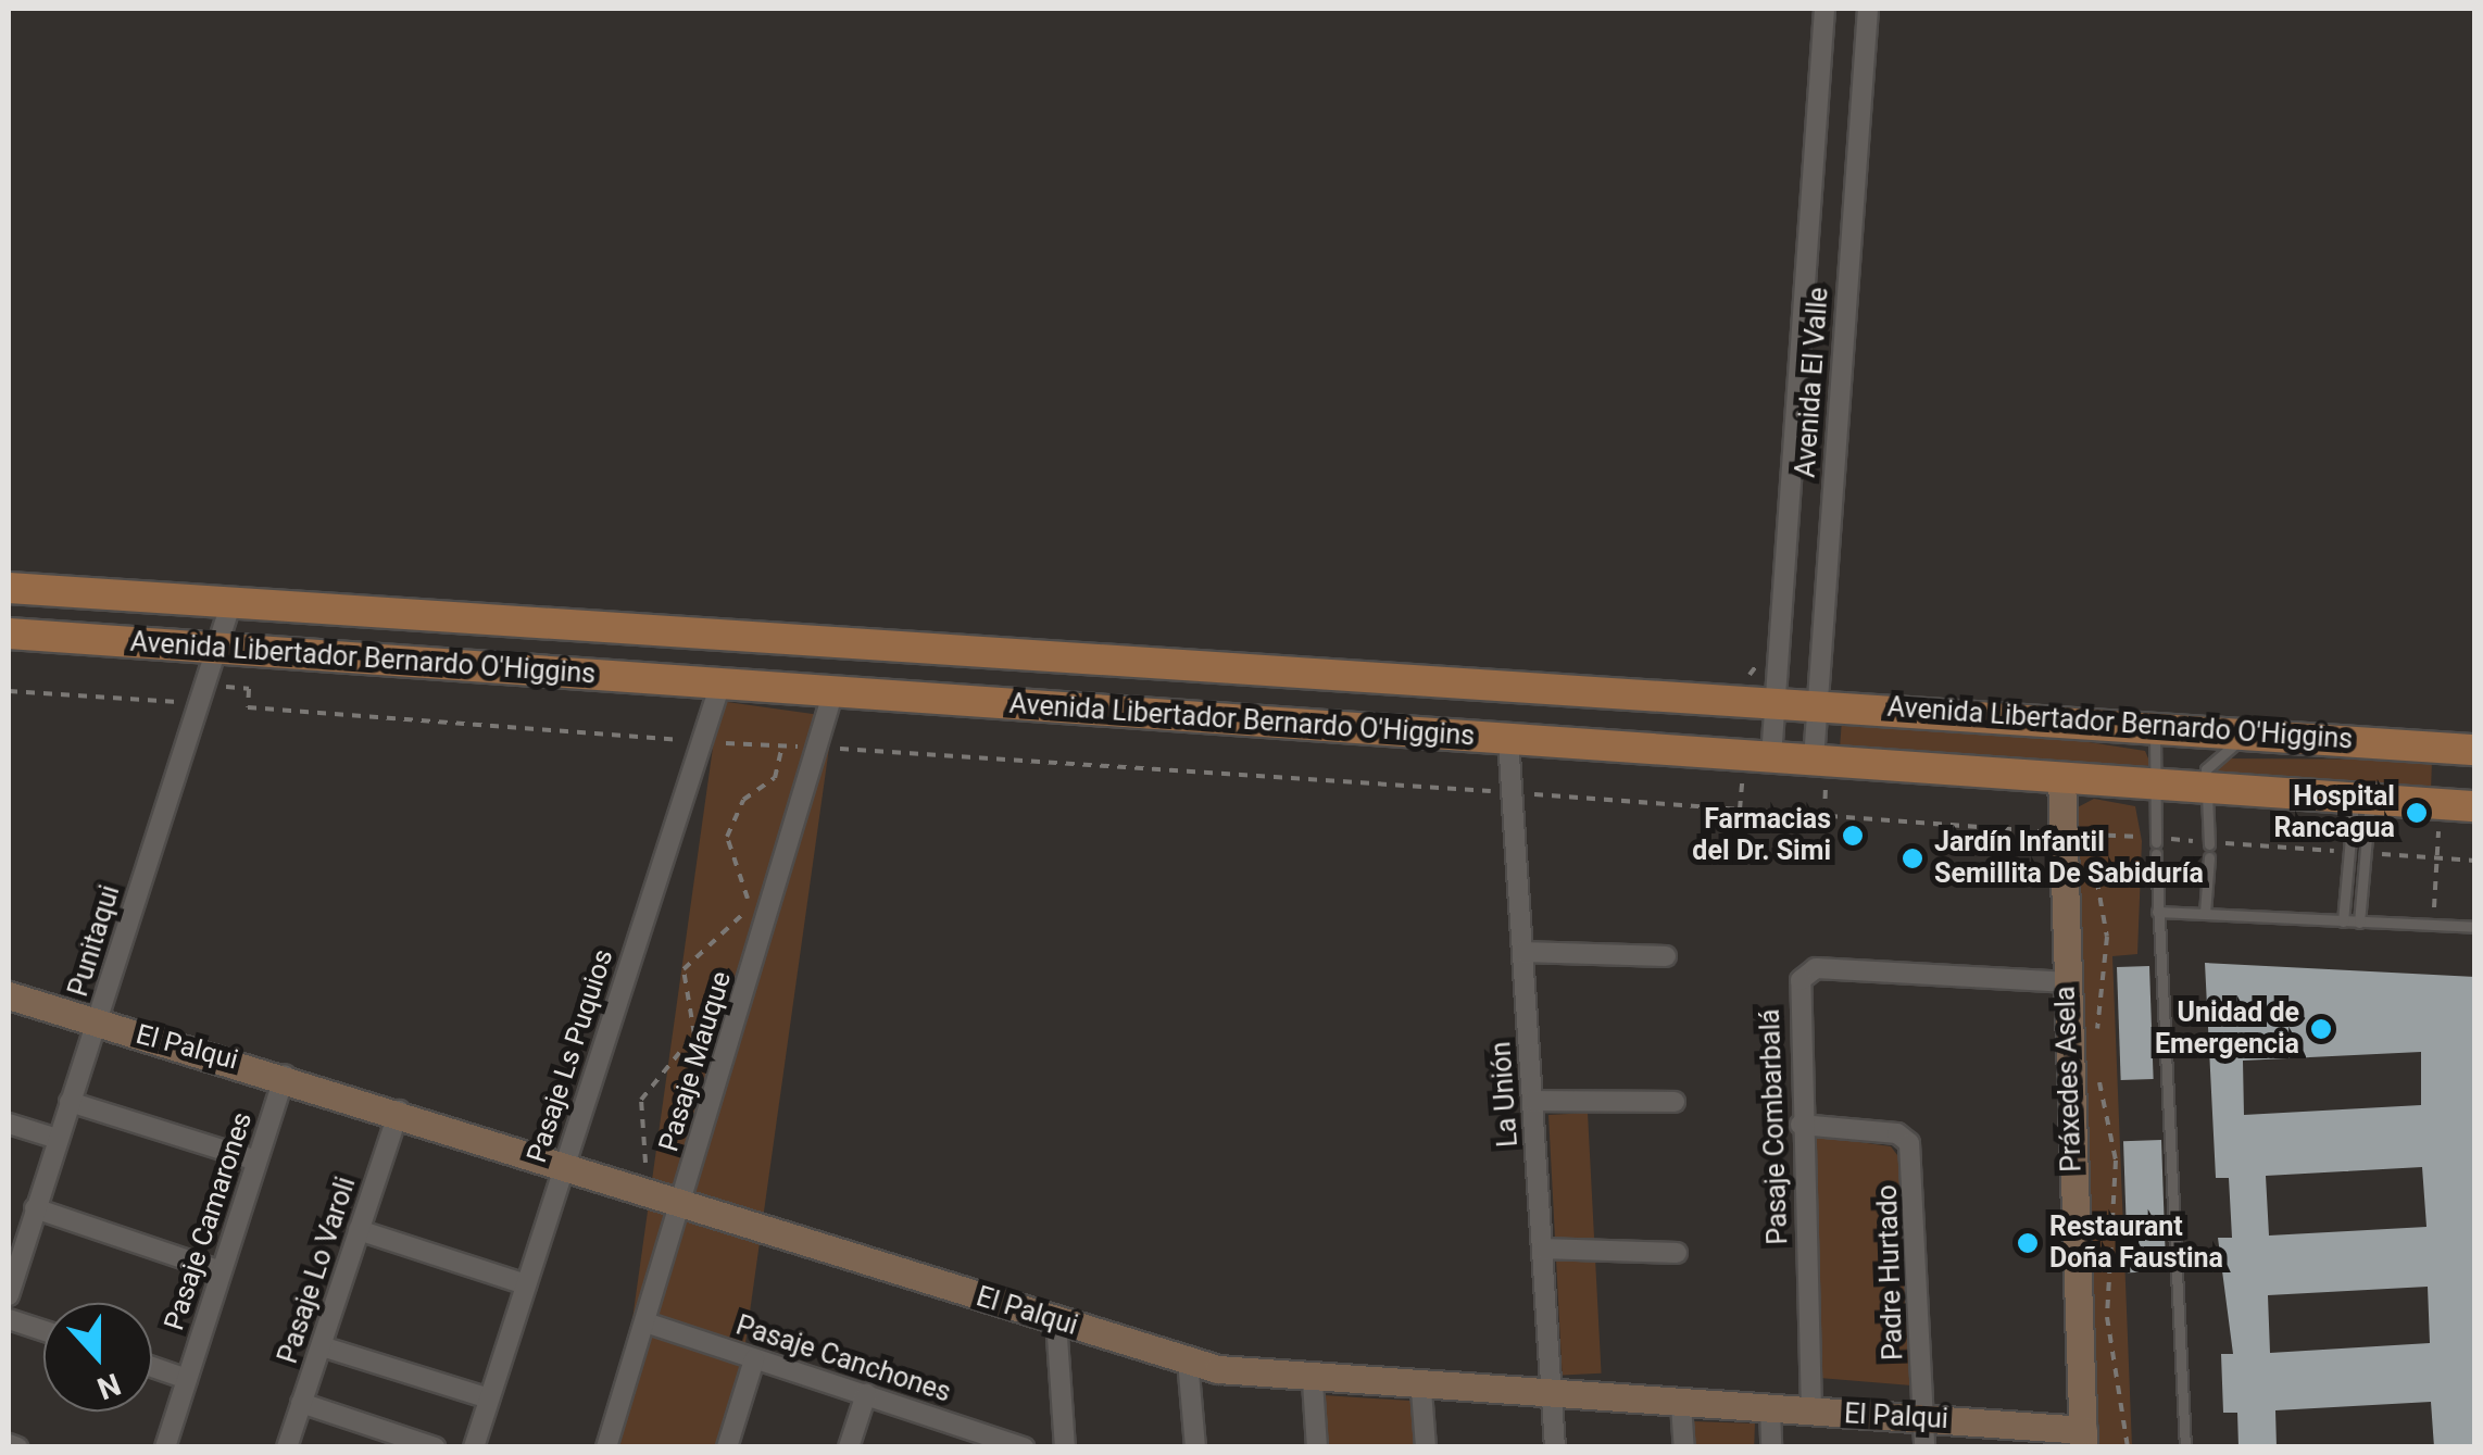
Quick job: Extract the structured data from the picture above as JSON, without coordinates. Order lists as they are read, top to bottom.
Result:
{
  "streets": {
    "main road": ["Avenida Libertador Bernardo O'Higgins"],
    "street": [
      "Avenida El Valle",
      "Punitaqui",
      "El Palqui",
      "Pasaje Ls Puquios",
      "Pasaje Mauque",
      "Práxedes Asela",
      "La Unión",
      "Pasaje Combarbalá",
      "Pasaje Camarones",
      "Pasaje Lo Varoli",
      "Padre Hurtado",
      "Pasaje Canchones"
    ]
  },
  "crossings": [
    ["Avenida El Valle", "Avenida Libertador Bernardo O'Higgins"],
    ["Avenida Libertador Bernardo O'Higgins", "Punitaqui"],
    ["Avenida Libertador Bernardo O'Higgins", "Pasaje Ls Puquios"],
    ["Avenida Libertador Bernardo O'Higgins", "Pasaje Mauque"],
    ["Avenida Libertador Bernardo O'Higgins", "Práxedes Asela"],
    ["Avenida Libertador Bernardo O'Higgins", "La Unión"],
    ["Punitaqui", "El Palqui"],
    ["El Palqui", "Pasaje Ls Puquios"],
    ["El Palqui", "Pasaje Mauque"],
    ["El Palqui", "Práxedes Asela"],
    ["El Palqui", "La Unión"],
    ["El Palqui", "Pasaje Combarbalá"],
    ["El Palqui", "Pasaje Camarones"],
    ["El Palqui", "Pasaje Lo Varoli"],
    ["El Palqui", "Padre Hurtado"],
    ["Pasaje Mauque", "Pasaje Canchones"],
    ["Práxedes Asela", "Pasaje Combarbalá"],
    ["Pasaje Combarbalá", "Padre Hurtado"]
  ],
  "places": [
    "Hospital Rancagua",
    "Farmacias del Dr. Simi",
    "Jardín Infantil Semillita De Sabiduría",
    "Unidad de Emergencia",
    "Restaurant Doña Faustina"
  ],
  "north": "bottom"
}
